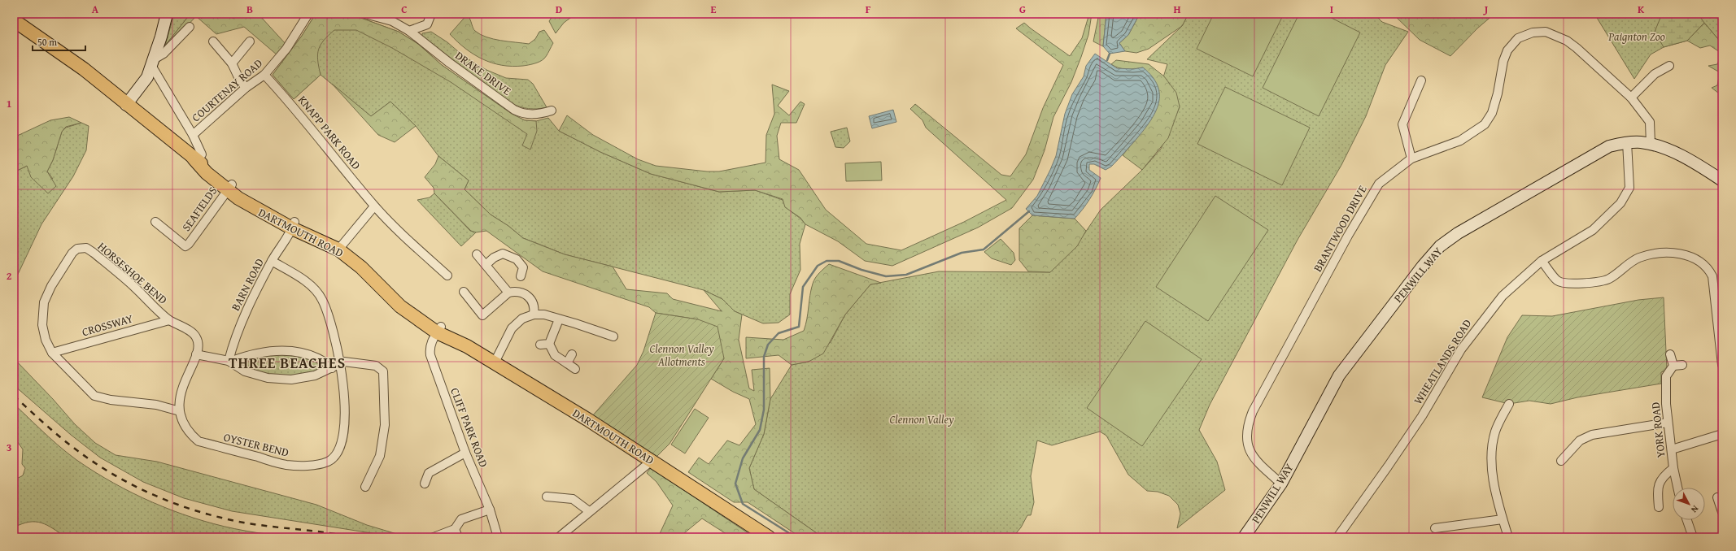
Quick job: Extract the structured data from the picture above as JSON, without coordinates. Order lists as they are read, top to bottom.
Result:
{
  "streets": {
    "main road": ["DARTMOUTH ROAD"],
    "street": [
      "DRAKE DRIVE",
      "COURTENAY ROAD",
      "KNAPP PARK ROAD",
      "SEAFIELDS",
      "BRANTWOOD DRIVE",
      "HORSESHOE BEND",
      "PENWILL WAY",
      "BARN ROAD",
      "CROSSWAY",
      "WHEATLANDS ROAD",
      "CLIFF PARK ROAD",
      "YORK ROAD",
      "OYSTER BEND"
    ]
  },
  "crossings": [
    ["COURTENAY ROAD", "KNAPP PARK ROAD"],
    ["SEAFIELDS", "DARTMOUTH ROAD"],
    ["BRANTWOOD DRIVE", "PENWILL WAY"],
    ["DARTMOUTH ROAD", "BARN ROAD"],
    ["DARTMOUTH ROAD", "CLIFF PARK ROAD"],
    ["HORSESHOE BEND", "CROSSWAY"],
    ["HORSESHOE BEND", "OYSTER BEND"],
    ["PENWILL WAY", "WHEATLANDS ROAD"],
    ["BARN ROAD", "OYSTER BEND"]
  ],
  "districts": ["THREE BEACHES"],
  "parks": ["Paignton Zoo", "Clennon Valley Allotments", "Clennon Valley"],
  "scale_bar": "50 m",
  "north": "bottom right",
  "grid": {
    "columns": [
      "A",
      "B",
      "C",
      "D",
      "E",
      "F",
      "G",
      "H",
      "I",
      "J",
      "K"
    ],
    "rows": ["1", "2", "3"]
  }
}
